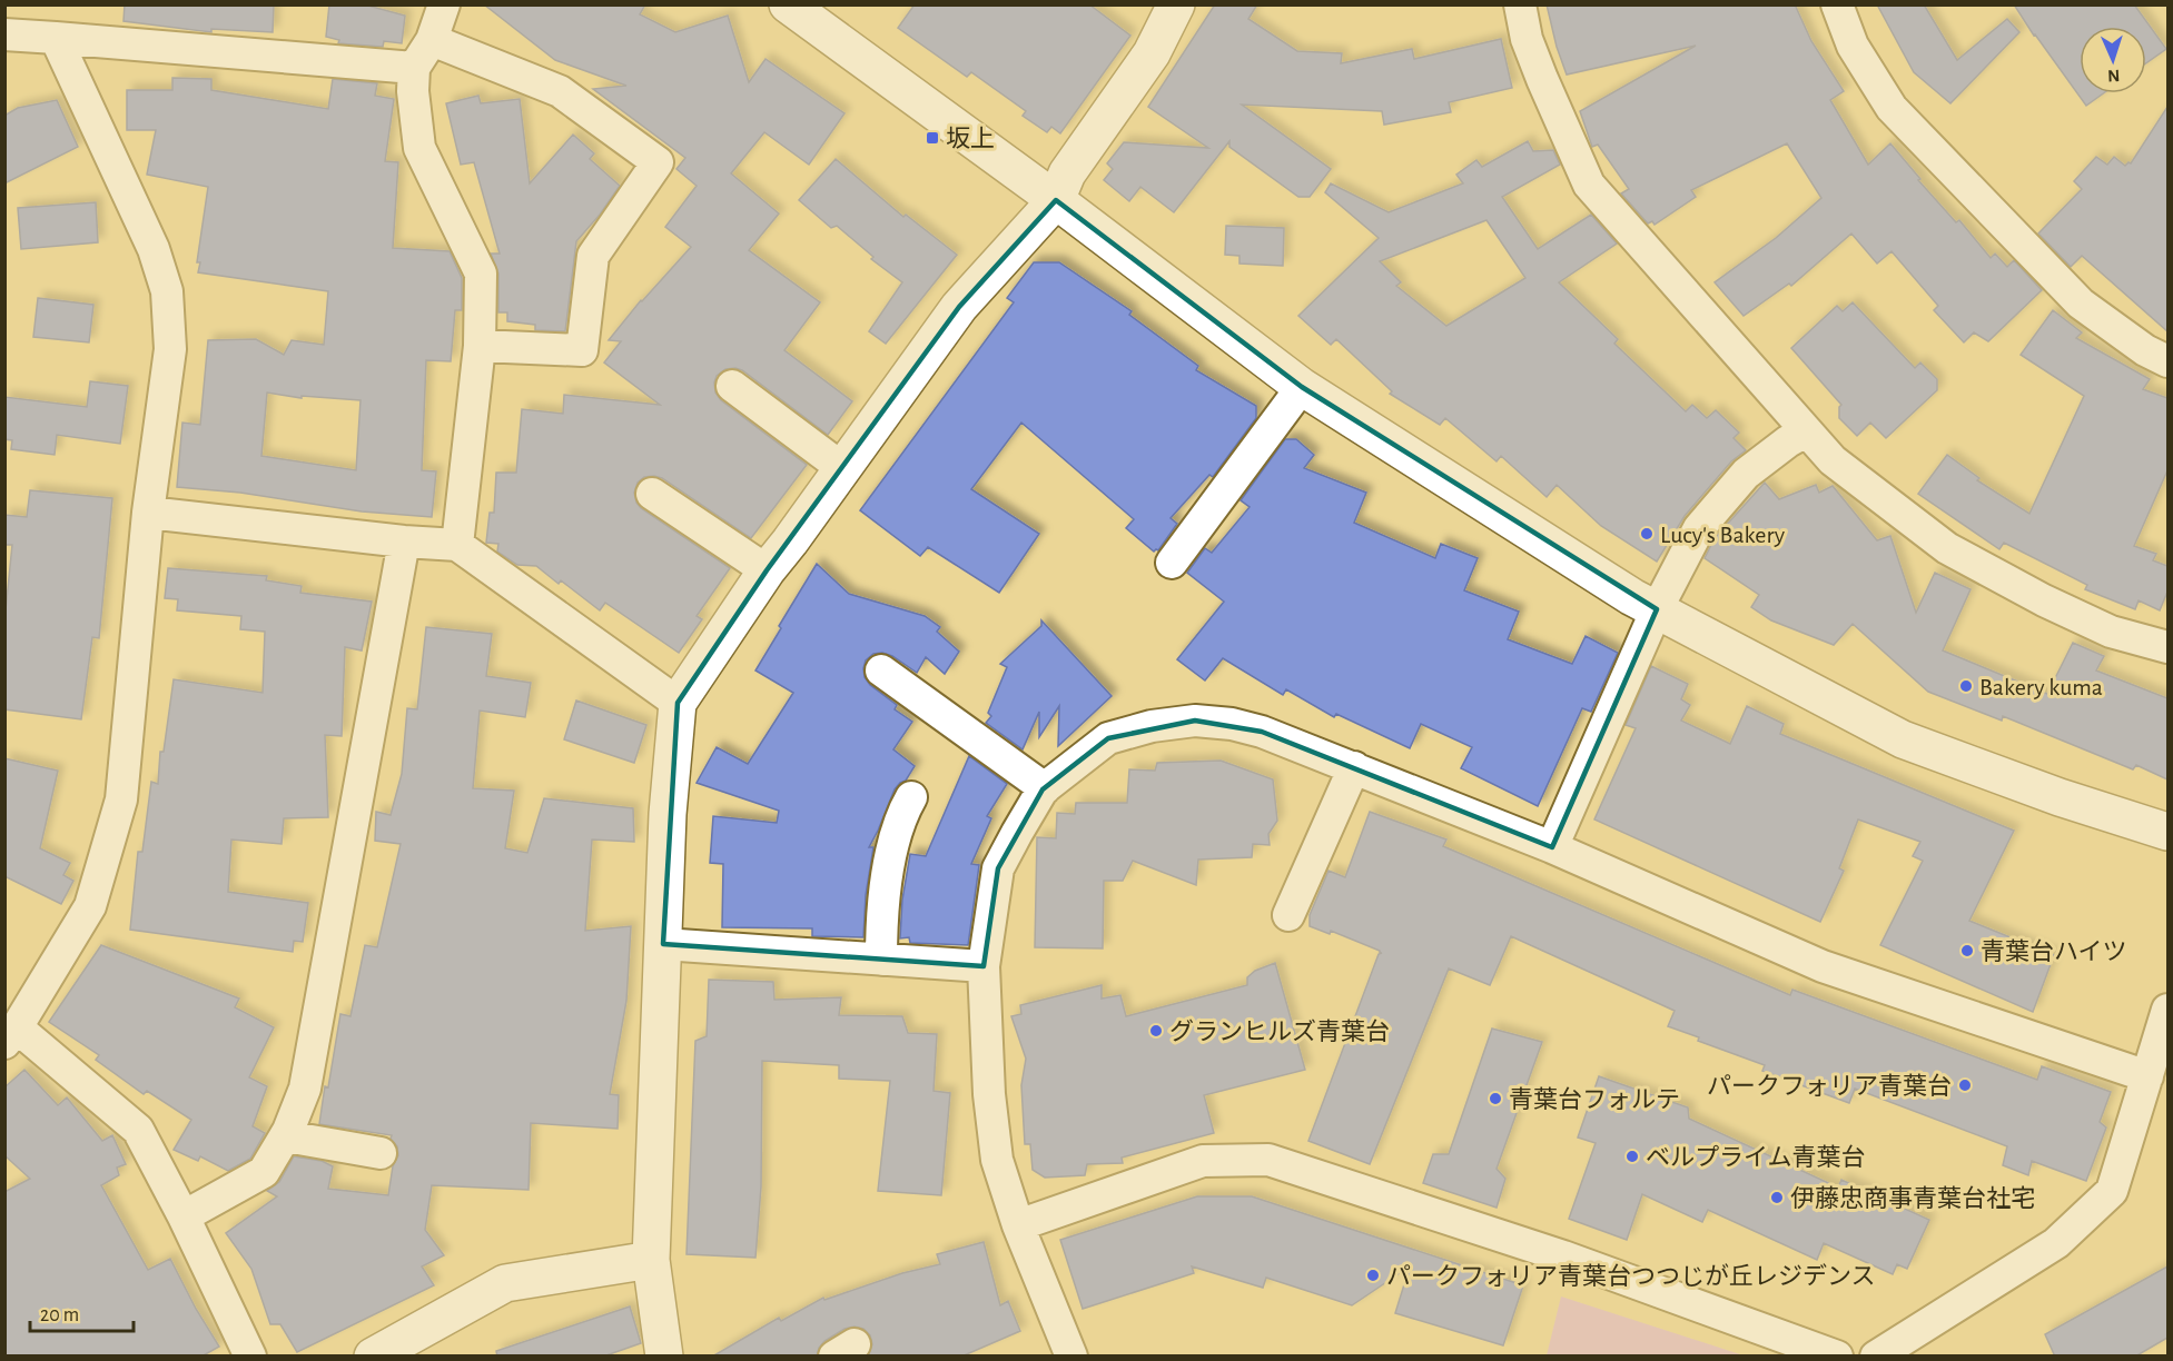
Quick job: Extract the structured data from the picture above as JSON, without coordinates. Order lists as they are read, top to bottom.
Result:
{
  "places": {
    "transit": ["坂上"],
    "other": [
      "Lucy's Bakery",
      "Bakery kuma",
      "青葉台ハイツ",
      "グランヒルズ青葉台",
      "パークフォリア青葉台",
      "青葉台フォルテ",
      "ベルプライム青葉台",
      "伊藤忠商事青葉台社宅",
      "パークフォリア青葉台つつじが丘レジデンス"
    ]
  },
  "scale_bar": "20 m",
  "north": "bottom"
}
